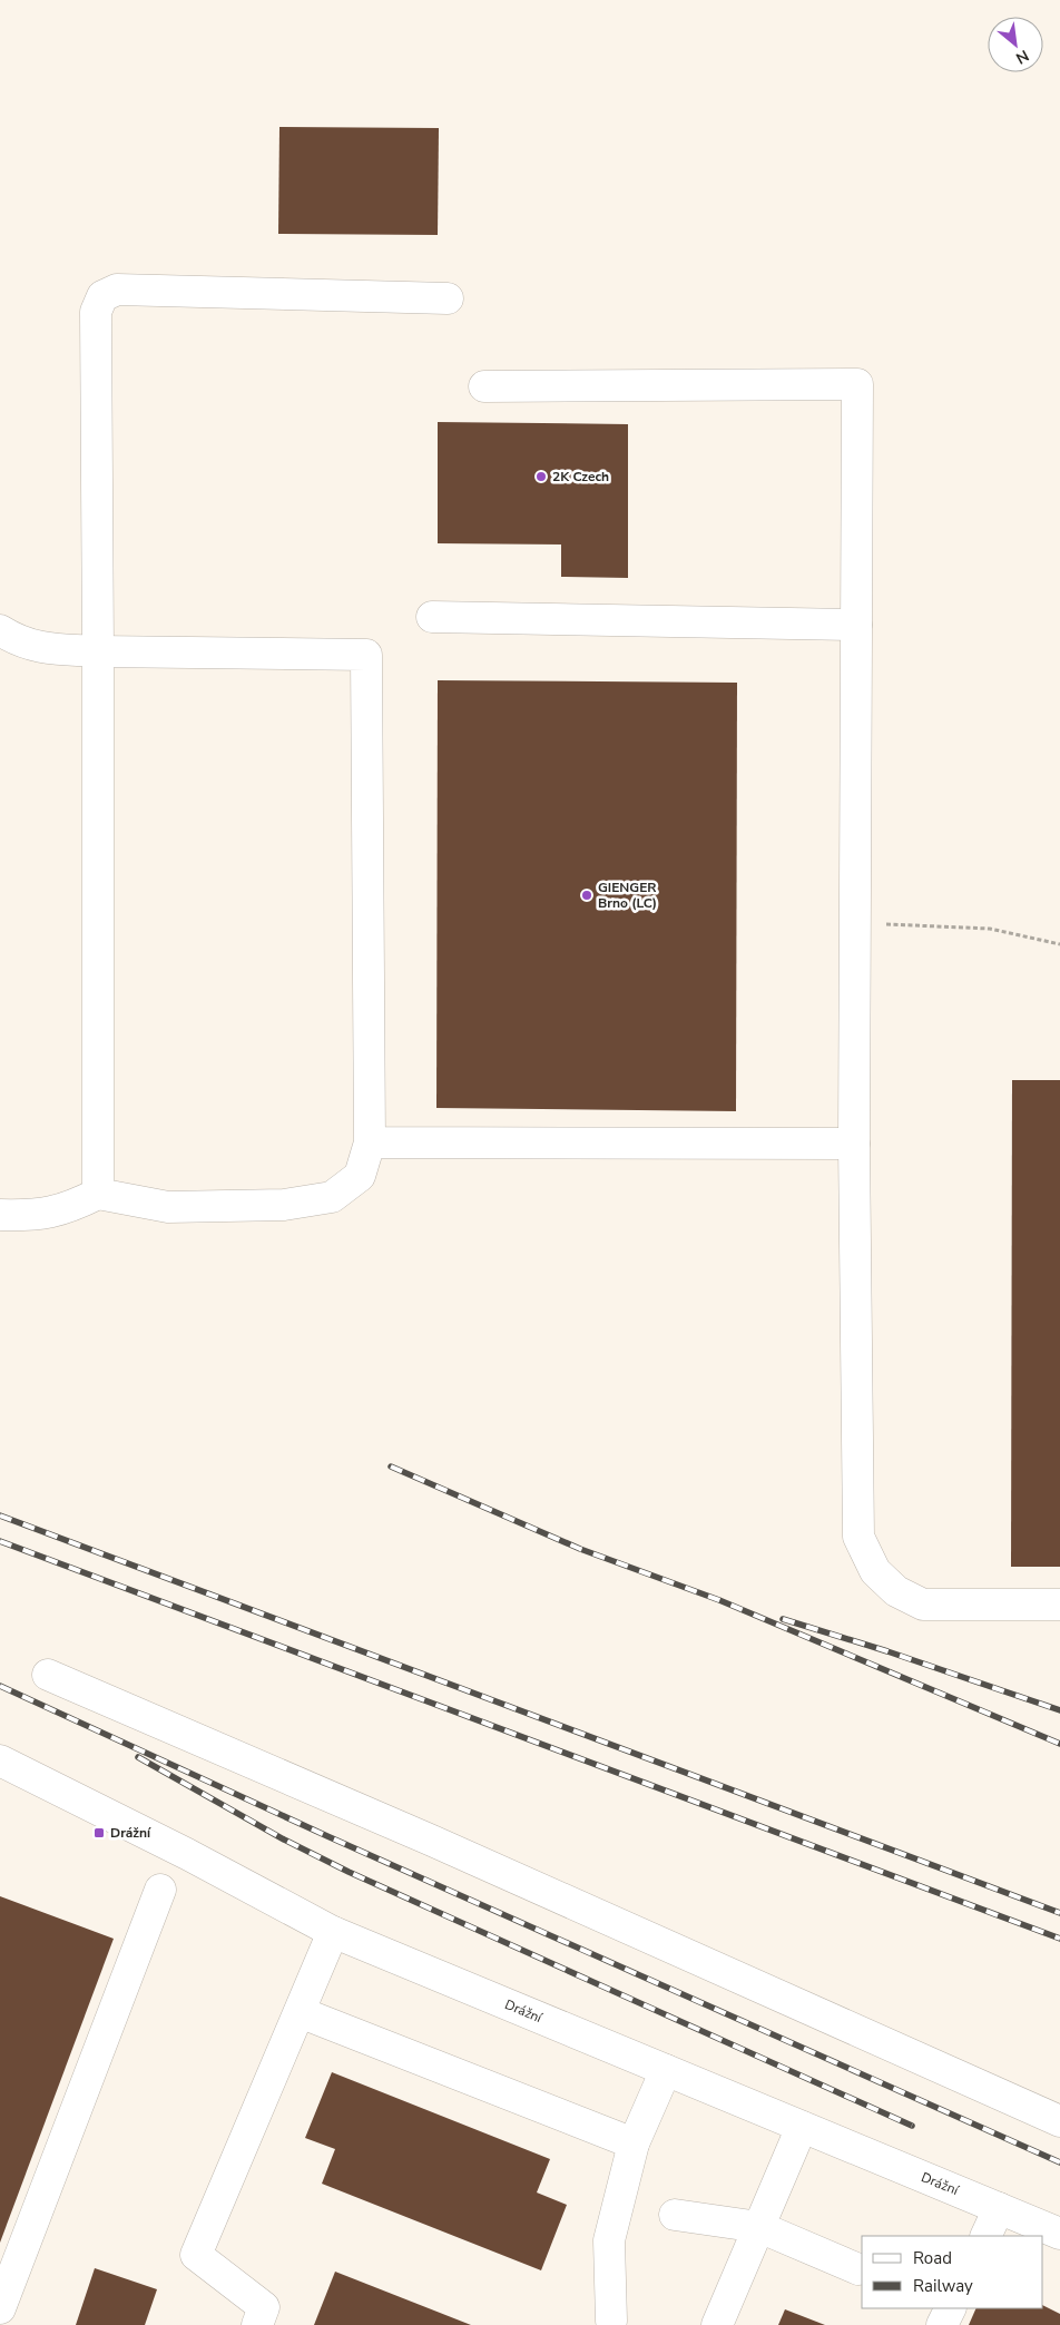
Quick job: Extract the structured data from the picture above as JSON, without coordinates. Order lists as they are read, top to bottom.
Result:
{
  "streets": {
    "street": ["Drážní"]
  },
  "places": {
    "other": ["2K Czech", "GIENGER Brno (LC)"],
    "transit": ["Drážní"]
  },
  "legend": ["Road", "Railway"],
  "north": "bottom right"
}
